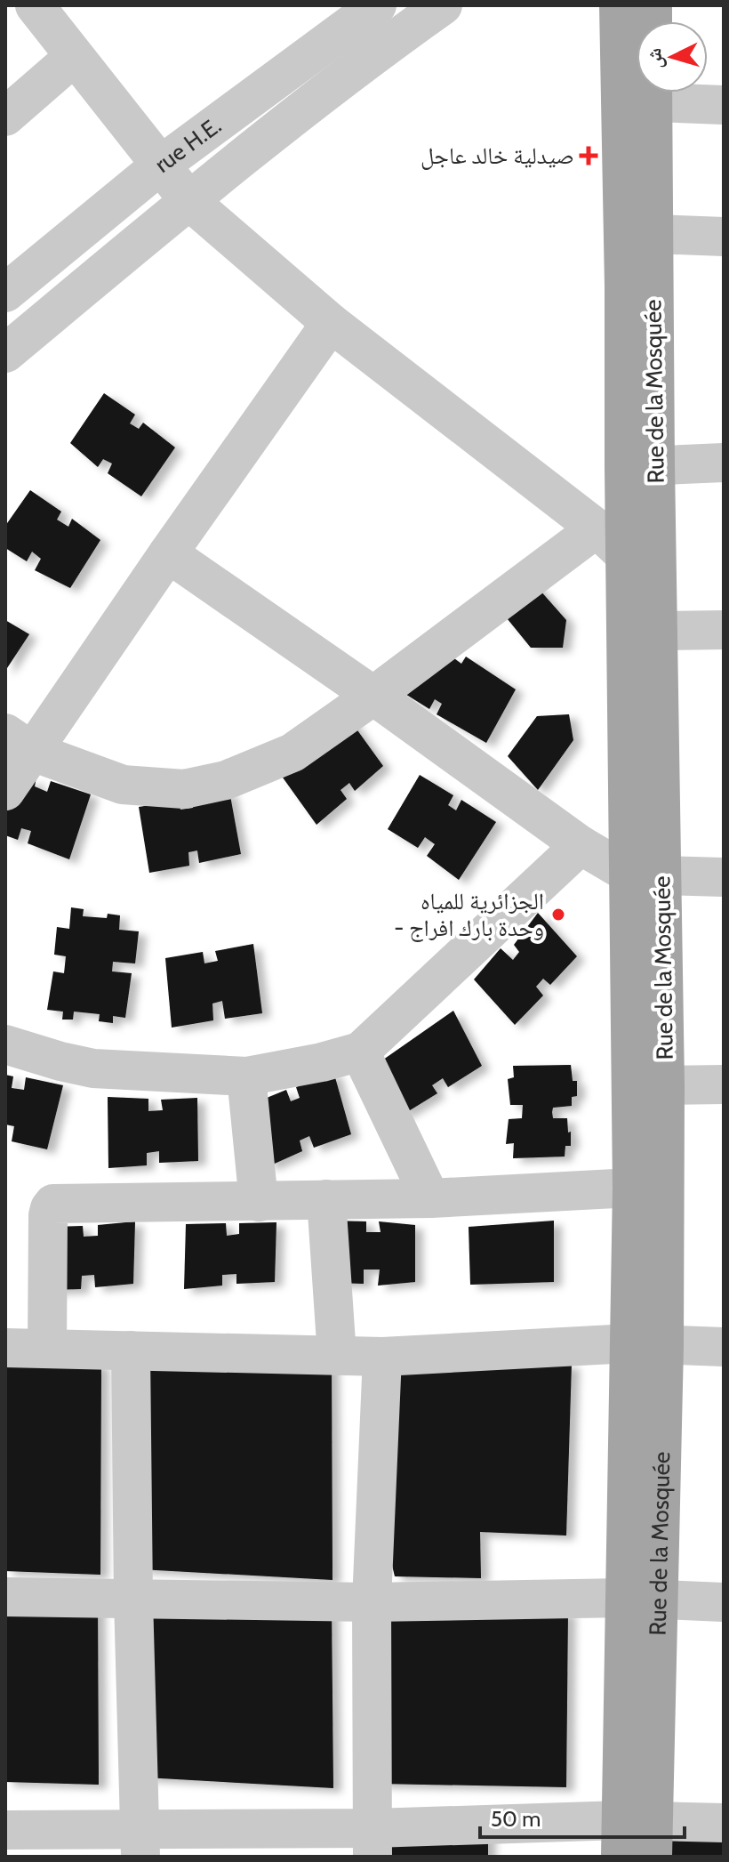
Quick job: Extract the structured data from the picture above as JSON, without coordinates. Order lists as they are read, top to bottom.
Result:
{
  "streets": {
    "main road": ["Rue de la Mosquée"],
    "street": ["rue H.E."]
  },
  "places": {
    "health": ["صيدلية خالد عاجل"],
    "other": ["الجزائرية للمياه - وحدة بارك افراج"]
  },
  "scale_bar": "50 m",
  "north": "left"
}
